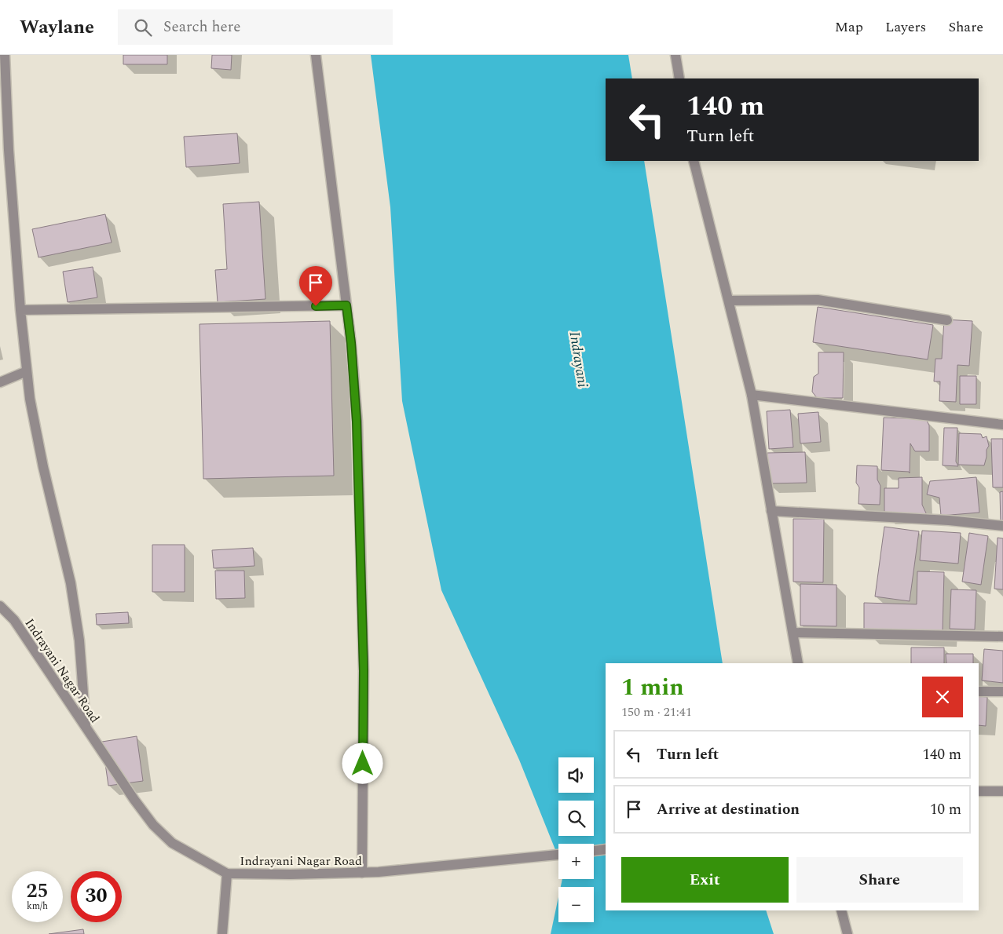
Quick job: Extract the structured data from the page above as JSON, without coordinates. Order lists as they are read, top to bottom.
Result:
{
  "streets": {
    "street": ["Indrayani Nagar Road"]
  },
  "water": ["Indrayani"],
  "page": {
    "header": "Waylane",
    "search": "Search here",
    "nav": ["Map", "Layers", "Share"],
    "turn": ["140 m", "Turn left"],
    "heading": ["1 min", "150 m · 21:41"],
    "list": [
      {
        "name": "Turn left",
        "value": "140 m"
      },
      {
        "name": "Arrive at destination",
        "value": "10 m"
      }
    ],
    "map_buttons": ["+", "−"],
    "buttons": ["Exit", "Share"],
    "speed": "25 km/h",
    "limit": "30"
  }
}
